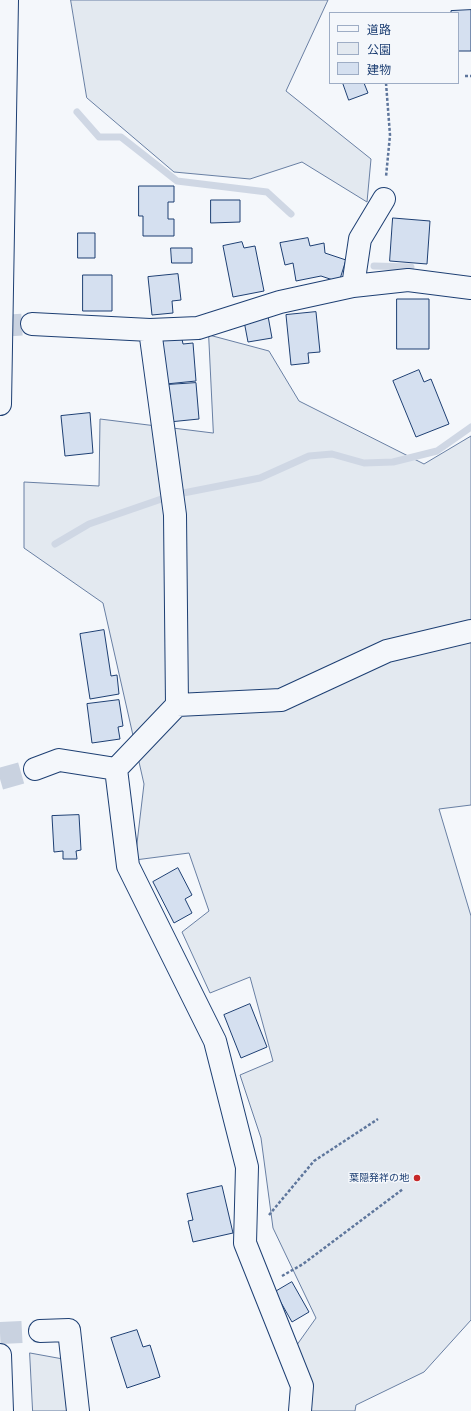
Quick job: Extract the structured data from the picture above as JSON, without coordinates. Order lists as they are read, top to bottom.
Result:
{
  "places": ["葉隠発祥の地"],
  "legend": ["道路", "公園", "建物"]
}
